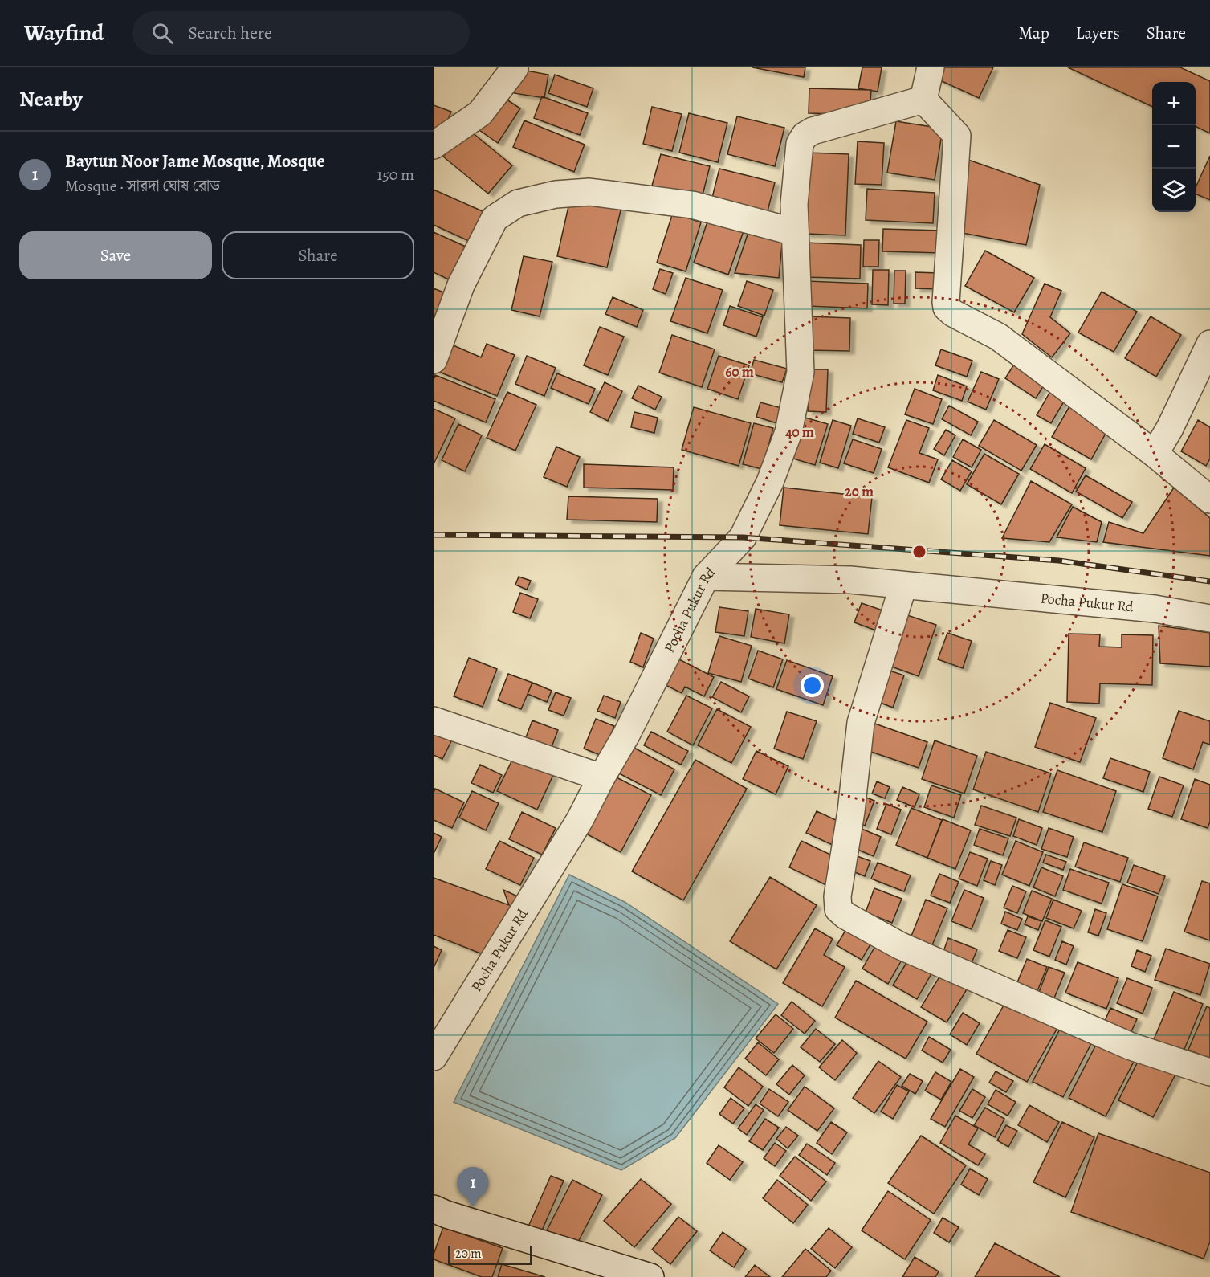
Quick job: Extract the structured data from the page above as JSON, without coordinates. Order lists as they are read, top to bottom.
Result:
{
  "streets": {
    "street": ["Pocha Pukur Rd"]
  },
  "scale_bar": "20 m",
  "page": {
    "header": "Wayfind",
    "search": "Search here",
    "nav": ["Map", "Layers", "Share"],
    "heading": "Nearby",
    "map_buttons": ["+", "−"],
    "list": [
      {
        "mark": "1",
        "name": "Baytun Noor Jame Mosque, Mosque",
        "note": "Mosque · সারদা ঘোষ রোড",
        "value": "150 m"
      }
    ],
    "buttons": ["Save", "Share"],
    "pins": "1",
    "scale": "20 m"
  },
  "rings": ["60 m", "40 m", "20 m"]
}
